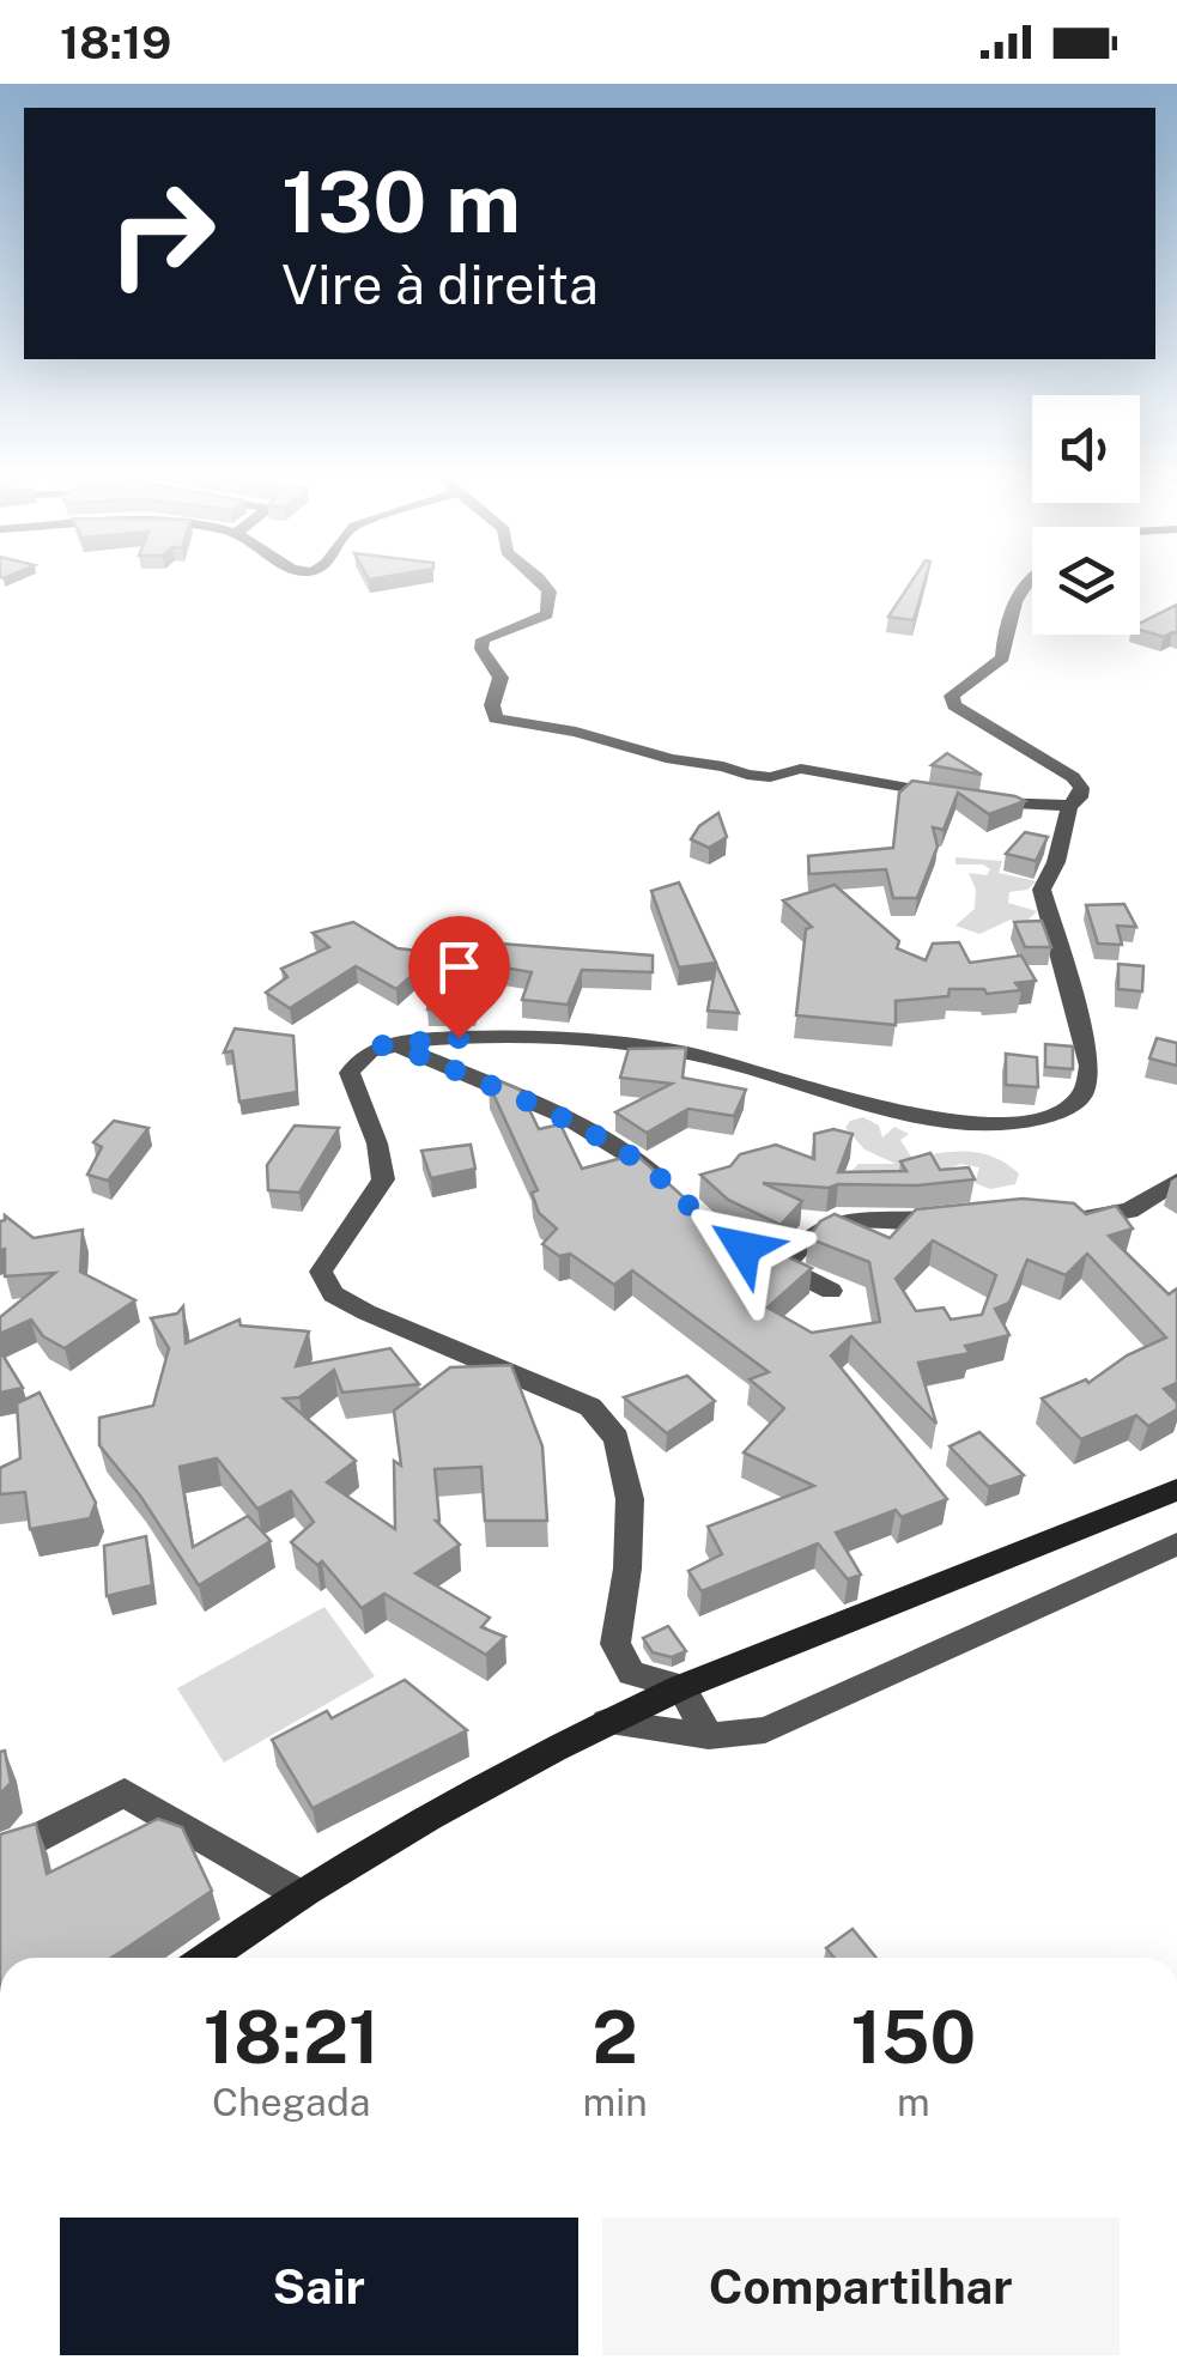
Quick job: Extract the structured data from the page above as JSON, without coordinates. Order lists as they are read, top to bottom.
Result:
{
  "page": {
    "status": "18:19",
    "turn": ["130 m", "Vire à direita"],
    "eta": [
      "18:21",
      "Chegada",
      "2",
      "min",
      "150",
      "m"
    ],
    "buttons": ["Sair", "Compartilhar"]
  }
}
